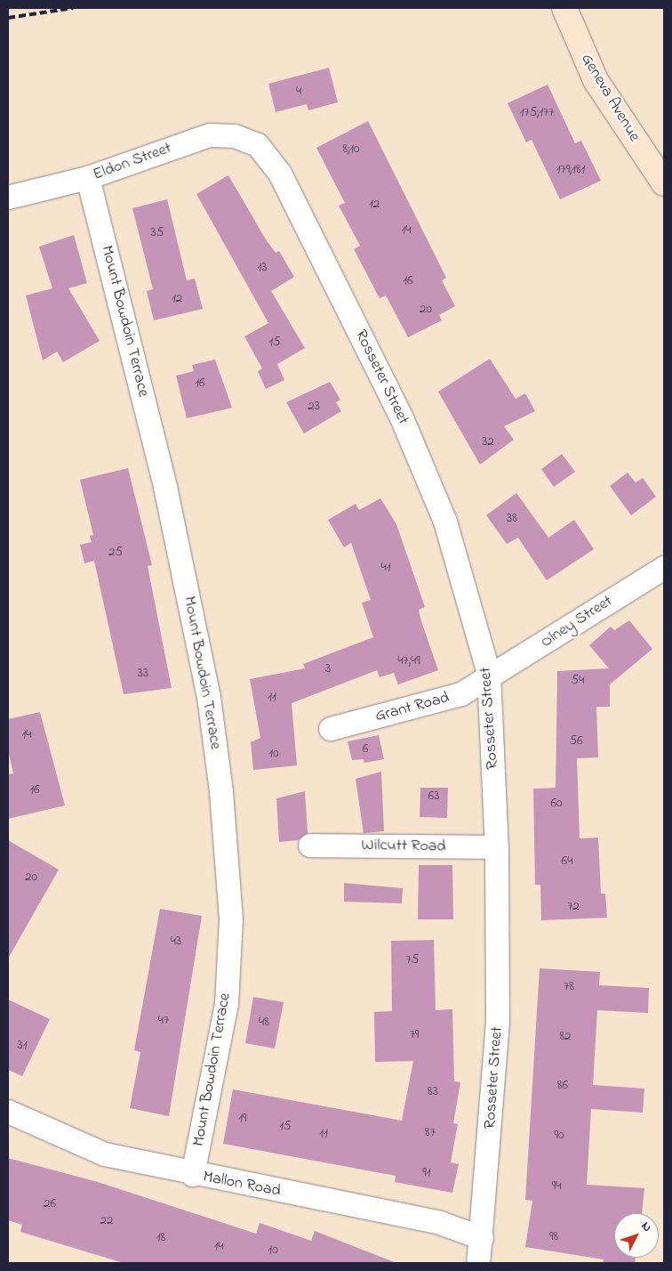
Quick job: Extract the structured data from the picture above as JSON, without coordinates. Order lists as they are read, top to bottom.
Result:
{
  "streets": {
    "main road": ["Geneva Avenue"],
    "street": [
      "Eldon Street",
      "Mount Bowdoin Terrace",
      "Rosseter Street",
      "Olney Street",
      "Grant Road",
      "Wilcutt Road",
      "Mallon Road"
    ]
  },
  "crossings": [
    ["Eldon Street", "Mount Bowdoin Terrace"],
    ["Eldon Street", "Rosseter Street"],
    ["Mount Bowdoin Terrace", "Mallon Road"],
    ["Rosseter Street", "Olney Street"],
    ["Rosseter Street", "Grant Road"],
    ["Rosseter Street", "Wilcutt Road"],
    ["Rosseter Street", "Mallon Road"],
    ["Olney Street", "Grant Road"]
  ],
  "house_numbers": [
    "4",
    "175;177",
    "8;10",
    "179;181",
    "12",
    "14",
    "35",
    "13",
    "16",
    "12",
    "20",
    "15",
    "16",
    "23",
    "32",
    "38",
    "25",
    "41",
    "47,49",
    "3",
    "33",
    "54",
    "11",
    "14",
    "56",
    "6",
    "10",
    "16",
    "63",
    "60",
    "64",
    "20",
    "72",
    "43",
    "75",
    "78",
    "47",
    "48",
    "79",
    "82",
    "31",
    "86",
    "83",
    "19",
    "15",
    "87",
    "11",
    "90",
    "91",
    "94",
    "26",
    "22",
    "98",
    "18",
    "14",
    "10"
  ],
  "north": "top right"
}
